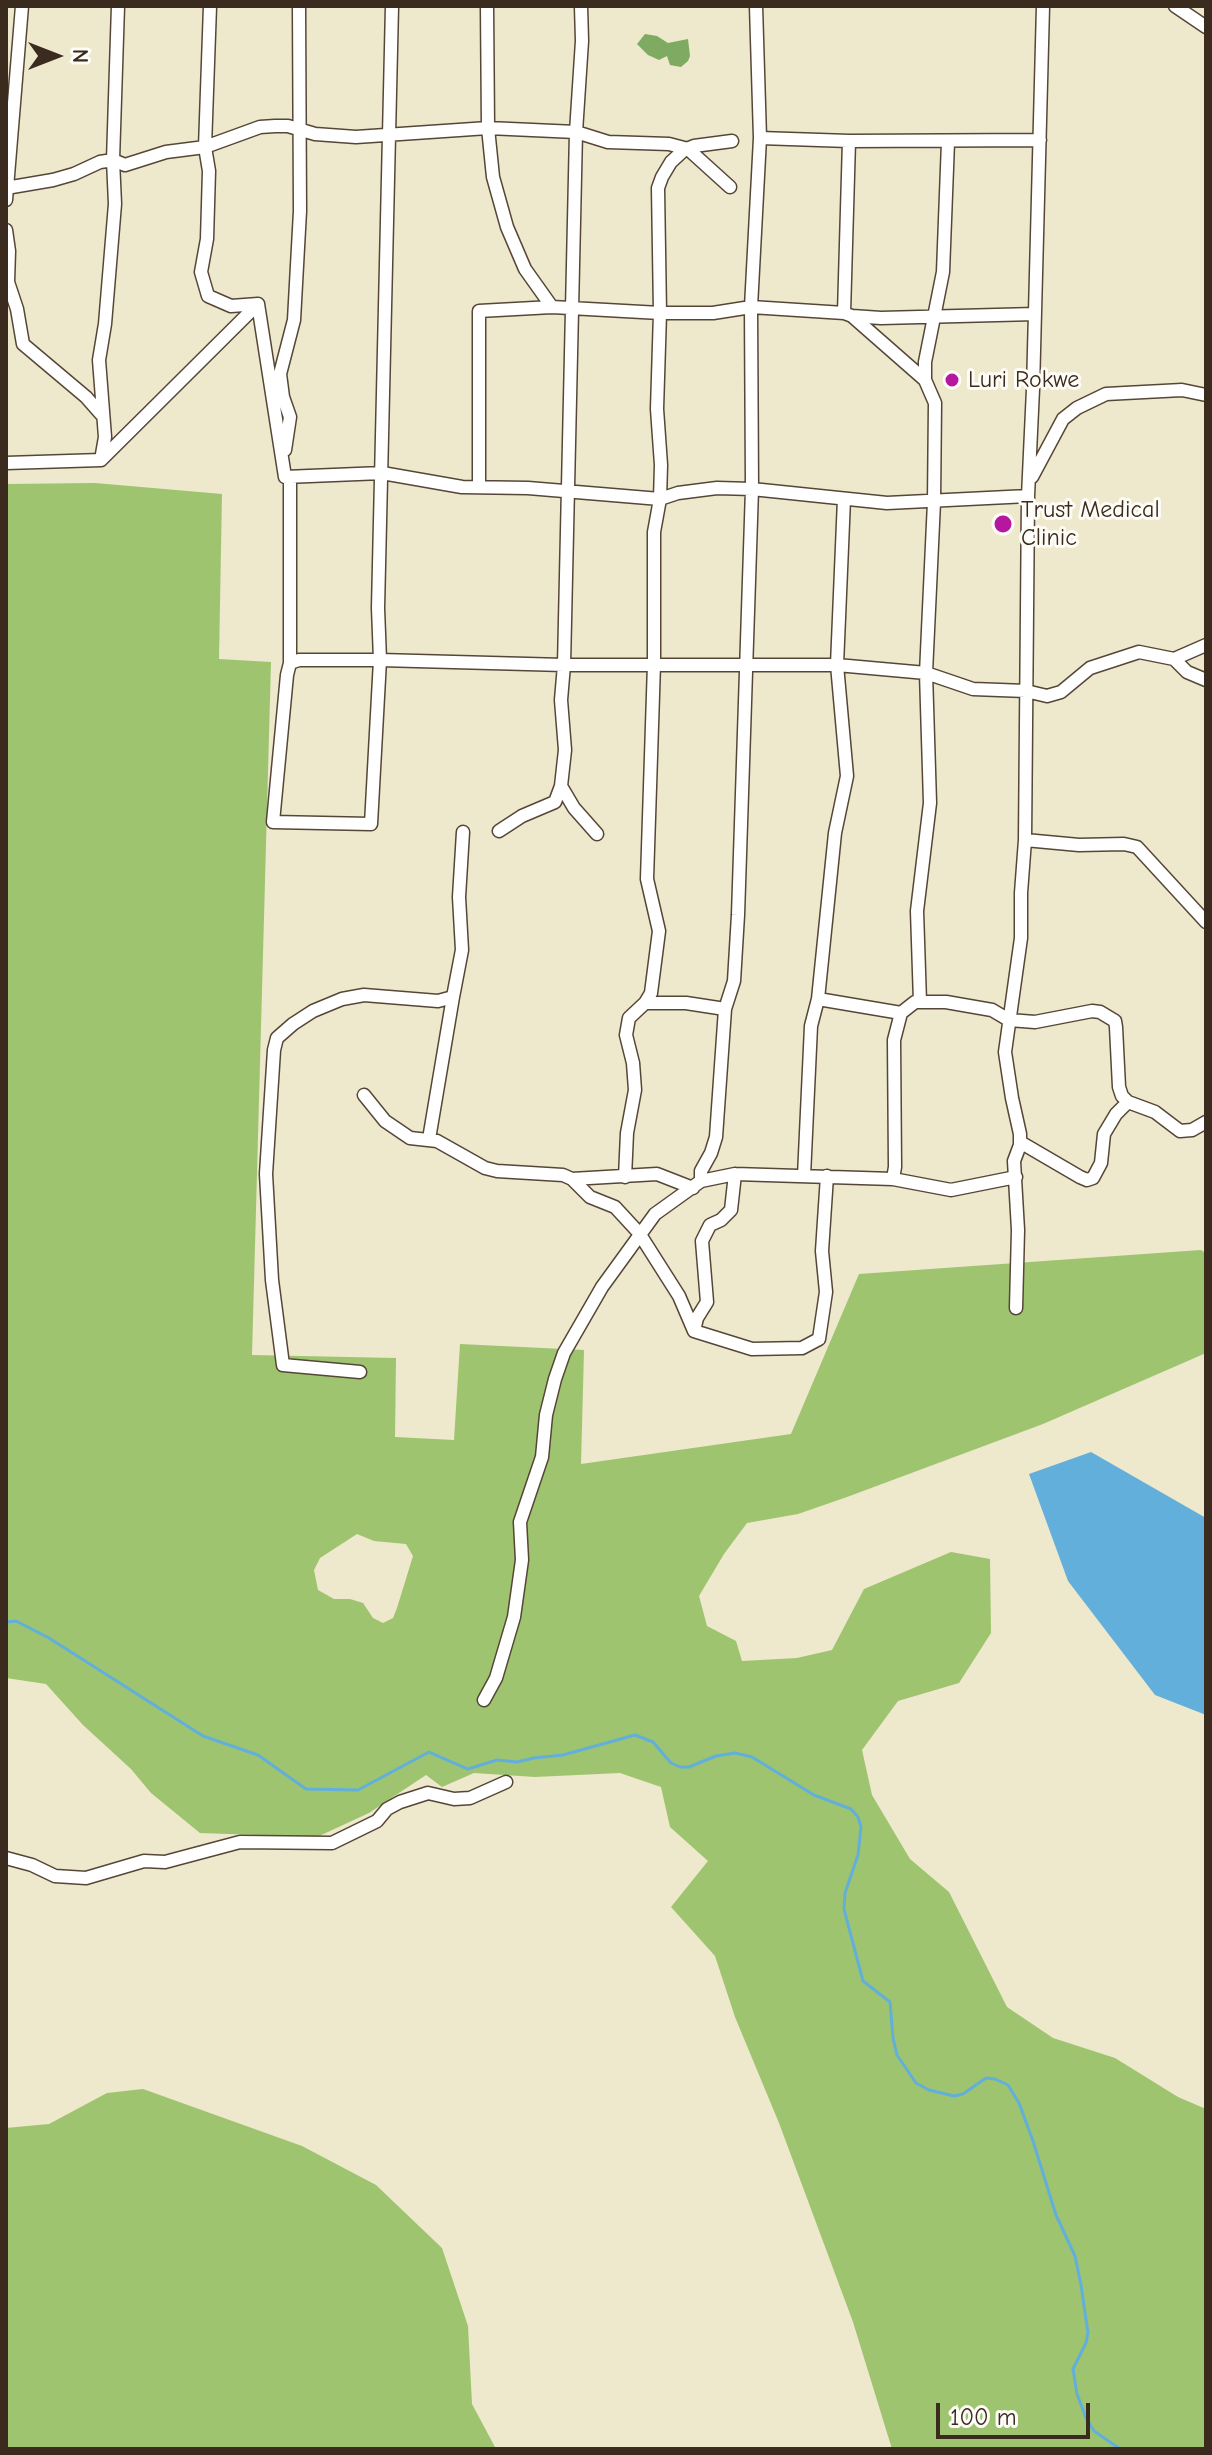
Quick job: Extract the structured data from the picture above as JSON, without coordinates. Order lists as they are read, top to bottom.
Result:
{
  "places": ["Luri Rokwe", "Trust Medical Clinic"],
  "scale_bar": "100 m",
  "north": "right"
}
